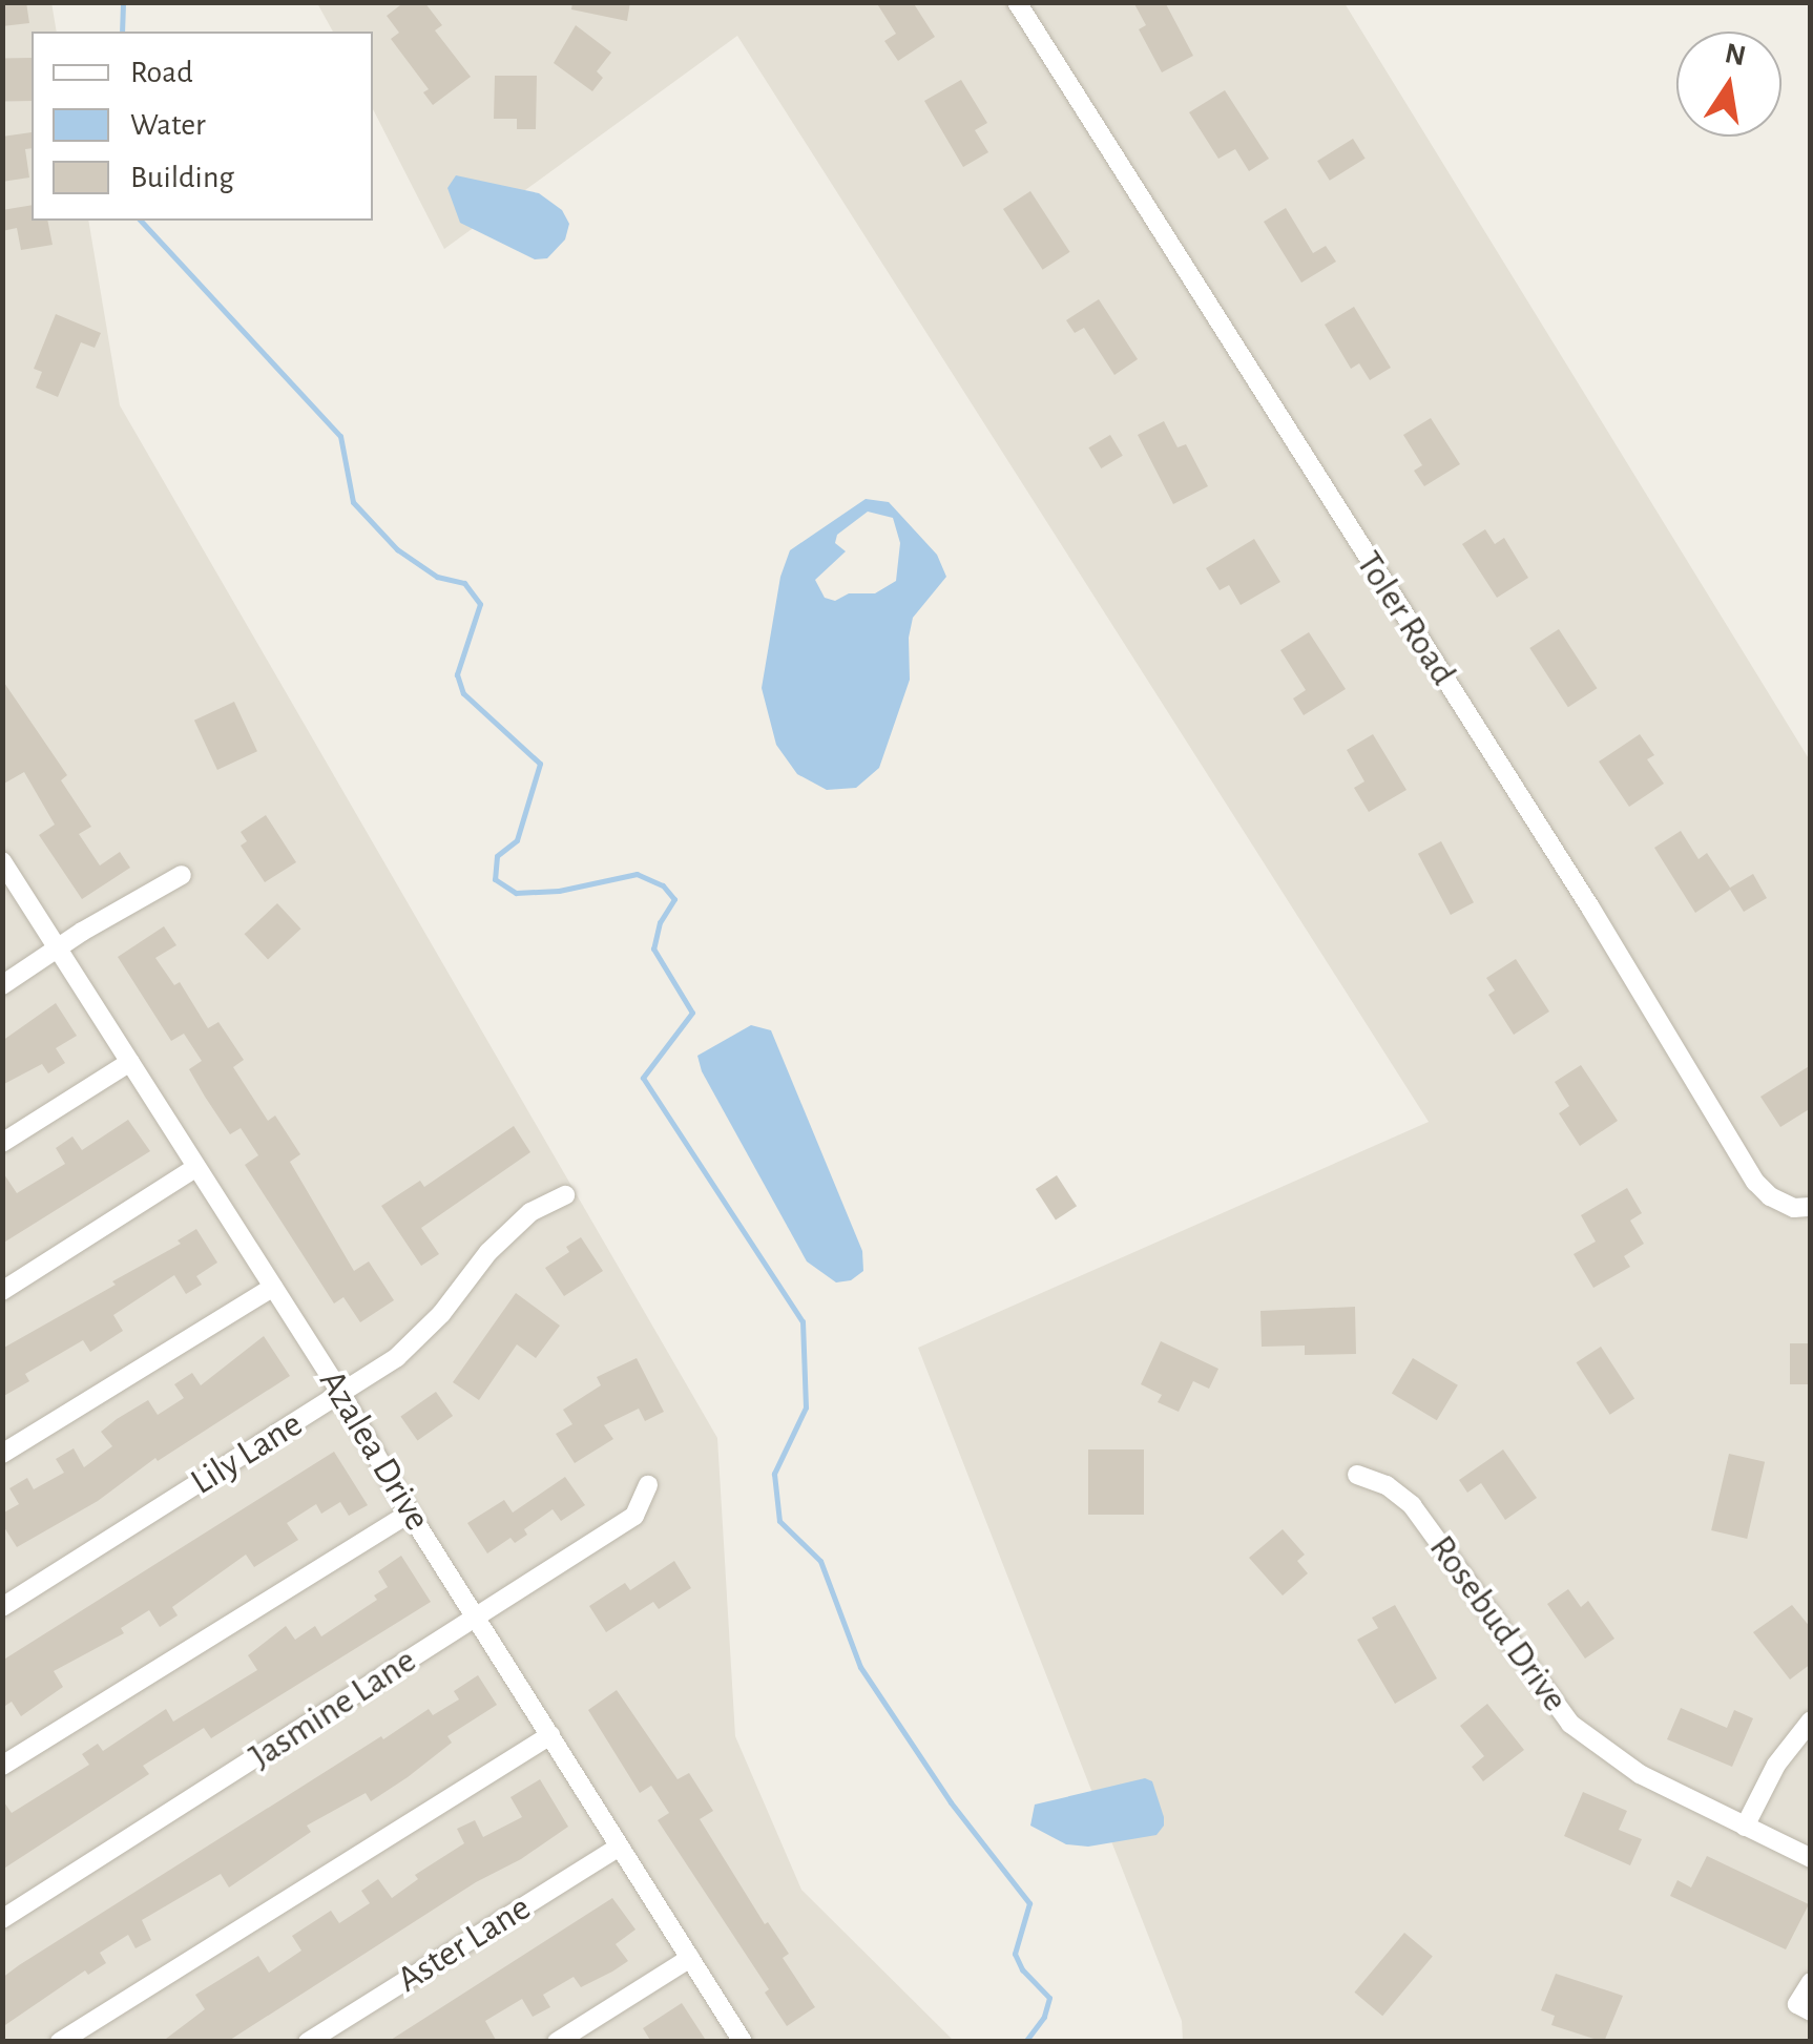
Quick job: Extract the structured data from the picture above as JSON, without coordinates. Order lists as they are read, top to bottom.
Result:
{
  "streets": {
    "street": [
      "Toler Road",
      "Azalea Drive",
      "Lily Lane",
      "Rosebud Drive",
      "Jasmine Lane",
      "Aster Lane"
    ]
  },
  "crossings": [
    ["Azalea Drive", "Lily Lane"],
    ["Azalea Drive", "Jasmine Lane"],
    ["Azalea Drive", "Aster Lane"]
  ],
  "legend": ["Road", "Water", "Building"],
  "north": "top"
}
